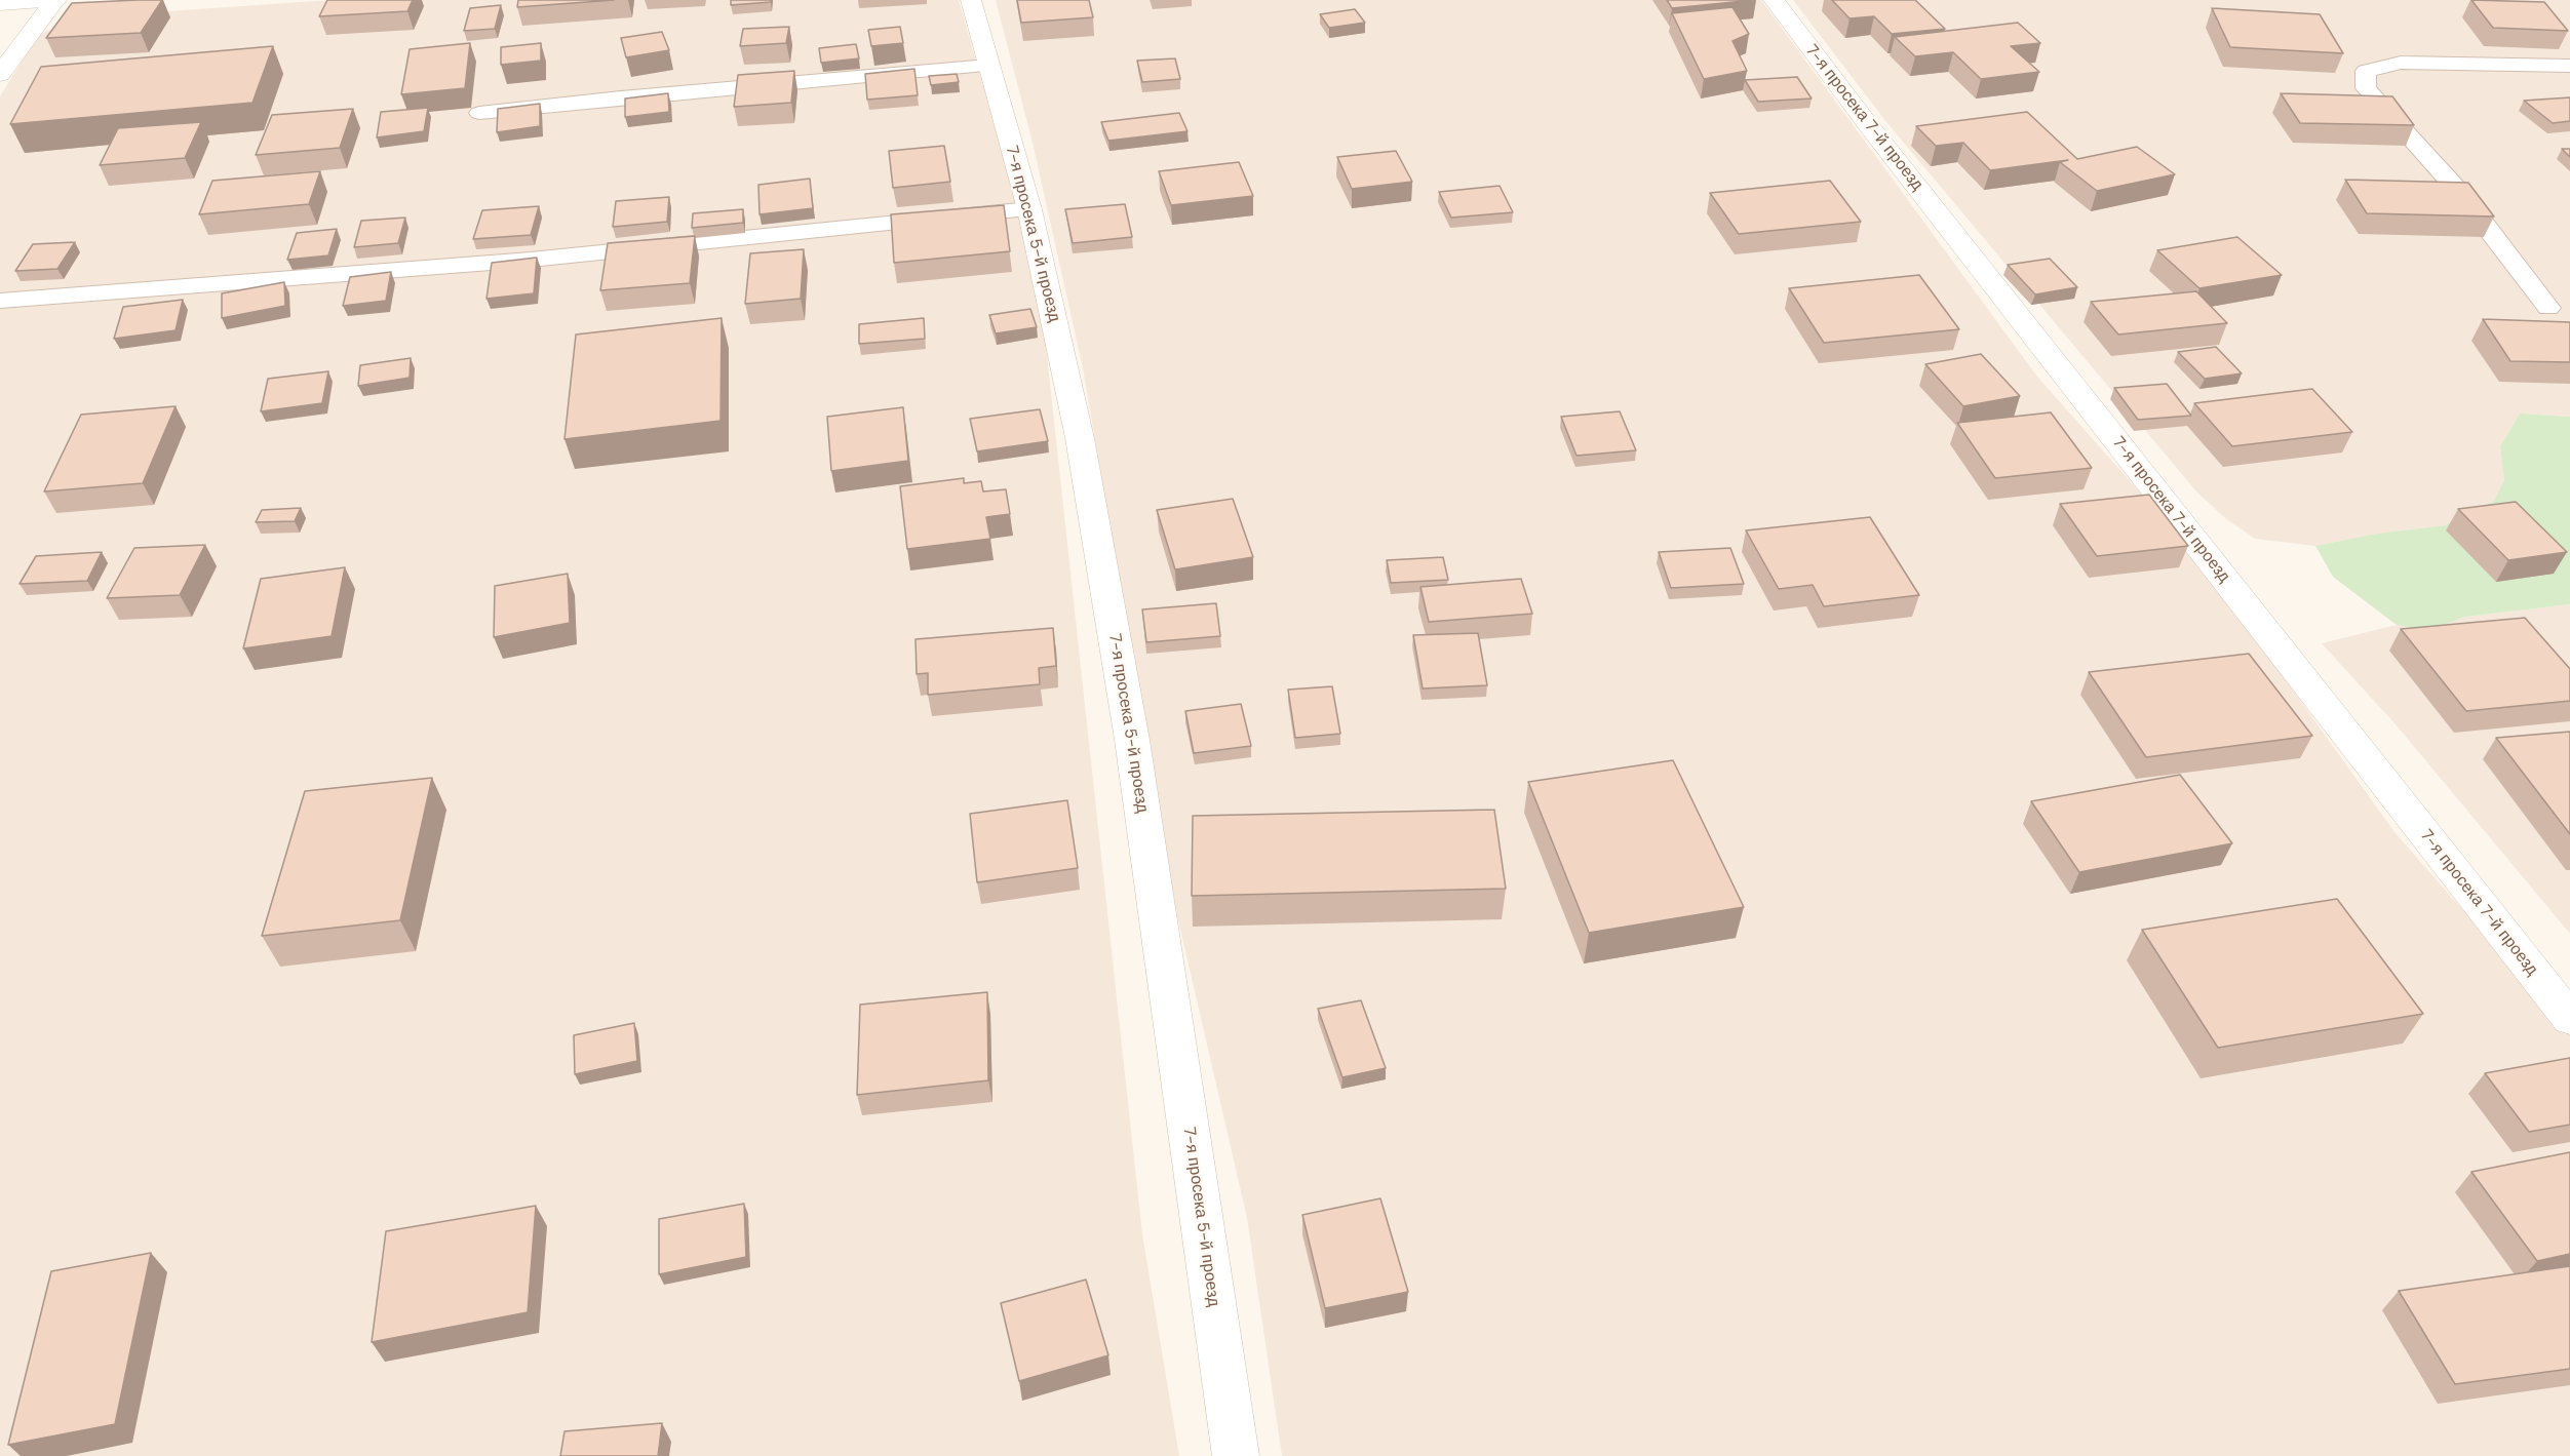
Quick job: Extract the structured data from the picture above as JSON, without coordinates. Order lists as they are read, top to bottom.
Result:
{
  "streets": {
    "street": ["7-я просека 7-й проезд", "7-я просека 5-й проезд"]
  }
}
